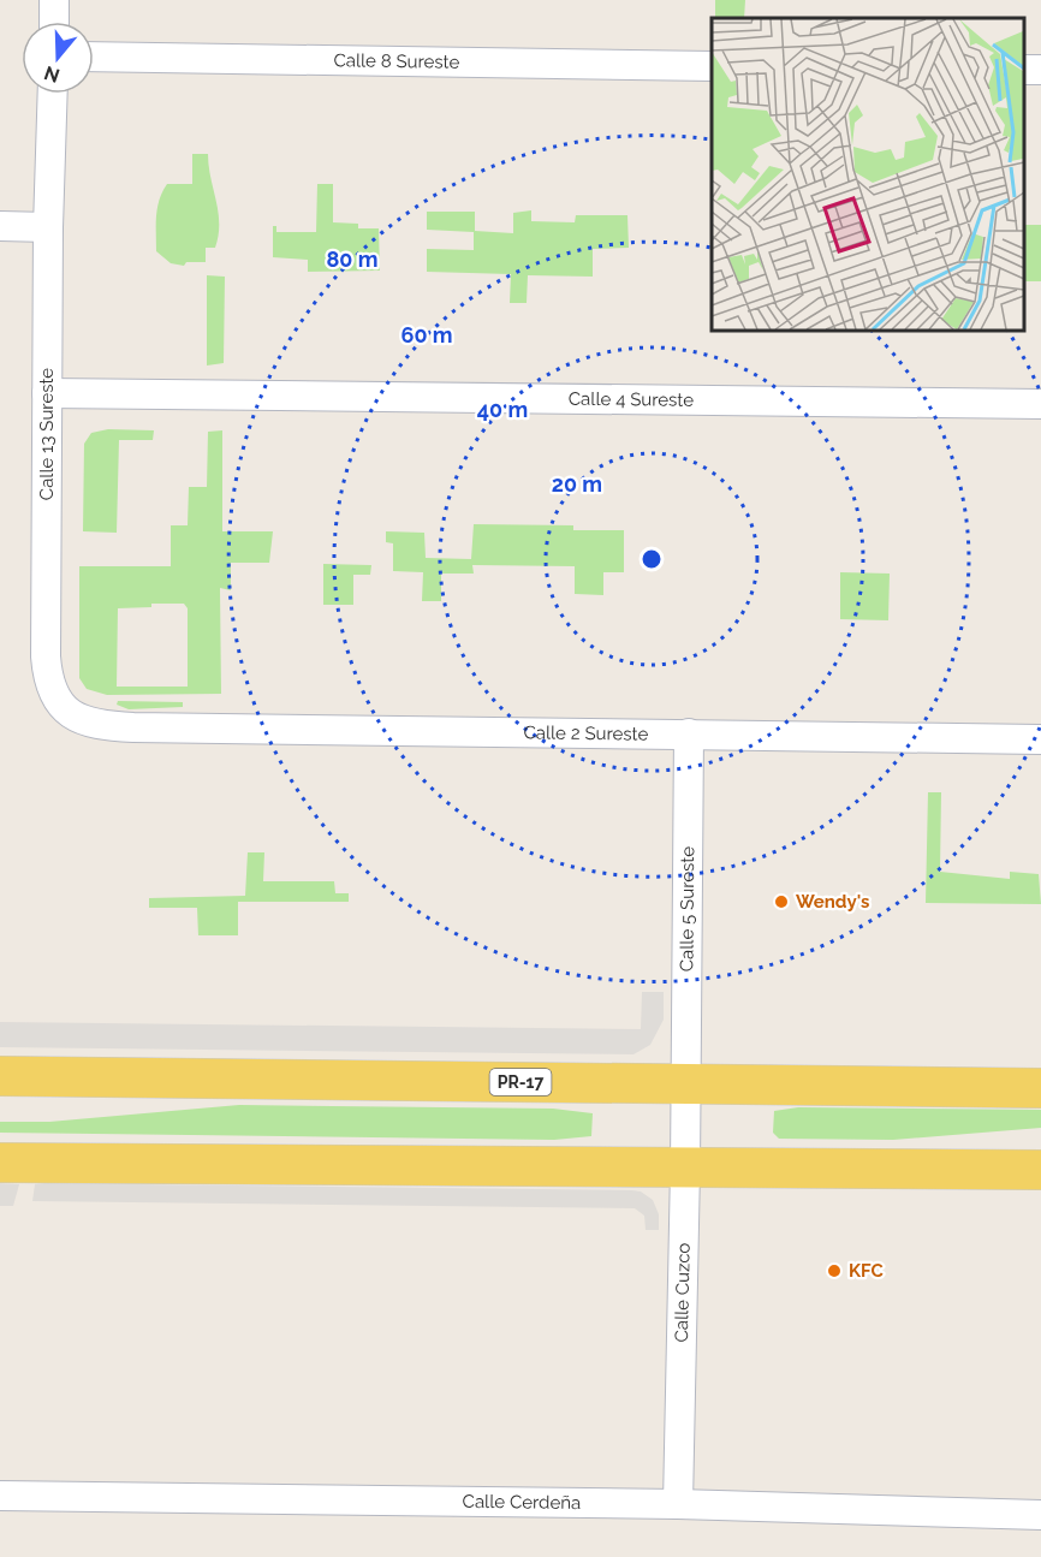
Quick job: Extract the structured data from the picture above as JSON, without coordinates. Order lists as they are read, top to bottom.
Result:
{
  "streets": {
    "main road": ["PR-17"],
    "street": [
      "Calle 8 Sureste",
      "Calle 4 Sureste",
      "Calle 13 Sureste",
      "Calle 2 Sureste",
      "Calle 5 Sureste",
      "Calle Cuzco",
      "Calle Cerdeña"
    ]
  },
  "crossings": [
    ["Calle 4 Sureste", "Calle 13 Sureste"],
    ["Calle 13 Sureste", "Calle 2 Sureste"],
    ["Calle 2 Sureste", "Calle 5 Sureste"],
    ["Calle 5 Sureste", "PR-17"],
    ["Calle 5 Sureste", "Calle Cuzco"],
    ["PR-17", "Calle Cuzco"],
    ["Calle Cuzco", "Calle Cerdeña"]
  ],
  "places": ["Wendy's", "KFC"],
  "north": "bottom",
  "rings": [
    "80 m",
    "60 m",
    "40 m",
    "20 m"
  ]
}
